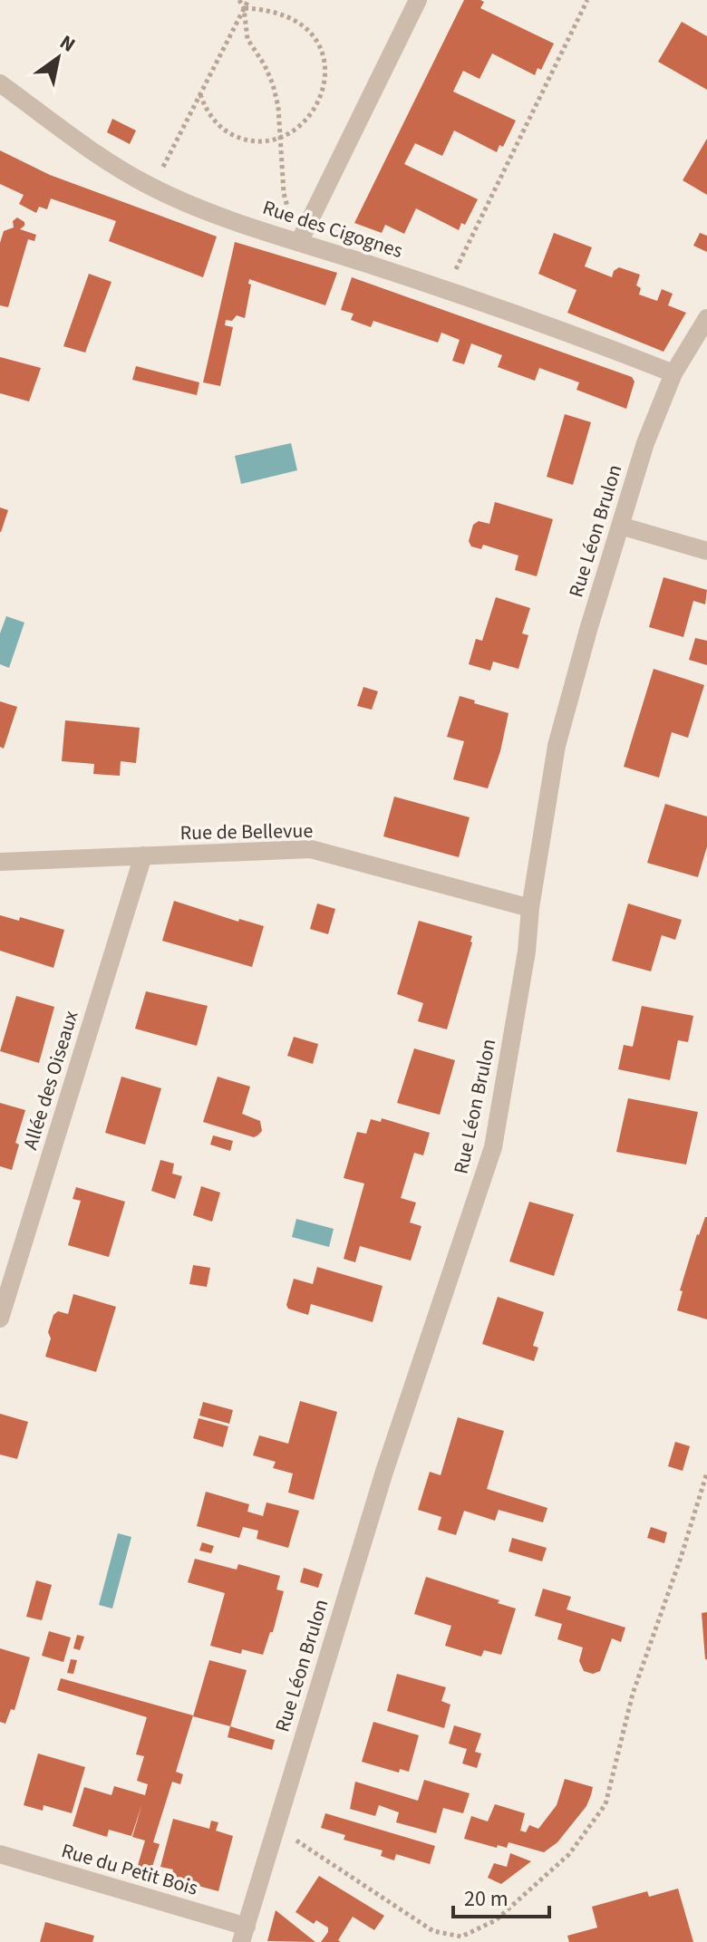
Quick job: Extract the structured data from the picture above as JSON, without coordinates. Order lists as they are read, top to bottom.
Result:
{
  "streets": {
    "street": [
      "Rue des Cigognes",
      "Rue Léon Brulon",
      "Rue de Bellevue",
      "Allée des Oiseaux",
      "Rue du Petit Bois"
    ]
  },
  "crossings": [
    ["Rue des Cigognes", "Rue Léon Brulon"],
    ["Rue Léon Brulon", "Rue de Bellevue"],
    ["Rue Léon Brulon", "Rue du Petit Bois"],
    ["Rue de Bellevue", "Allée des Oiseaux"]
  ],
  "scale_bar": "20 m",
  "north": "top right"
}
